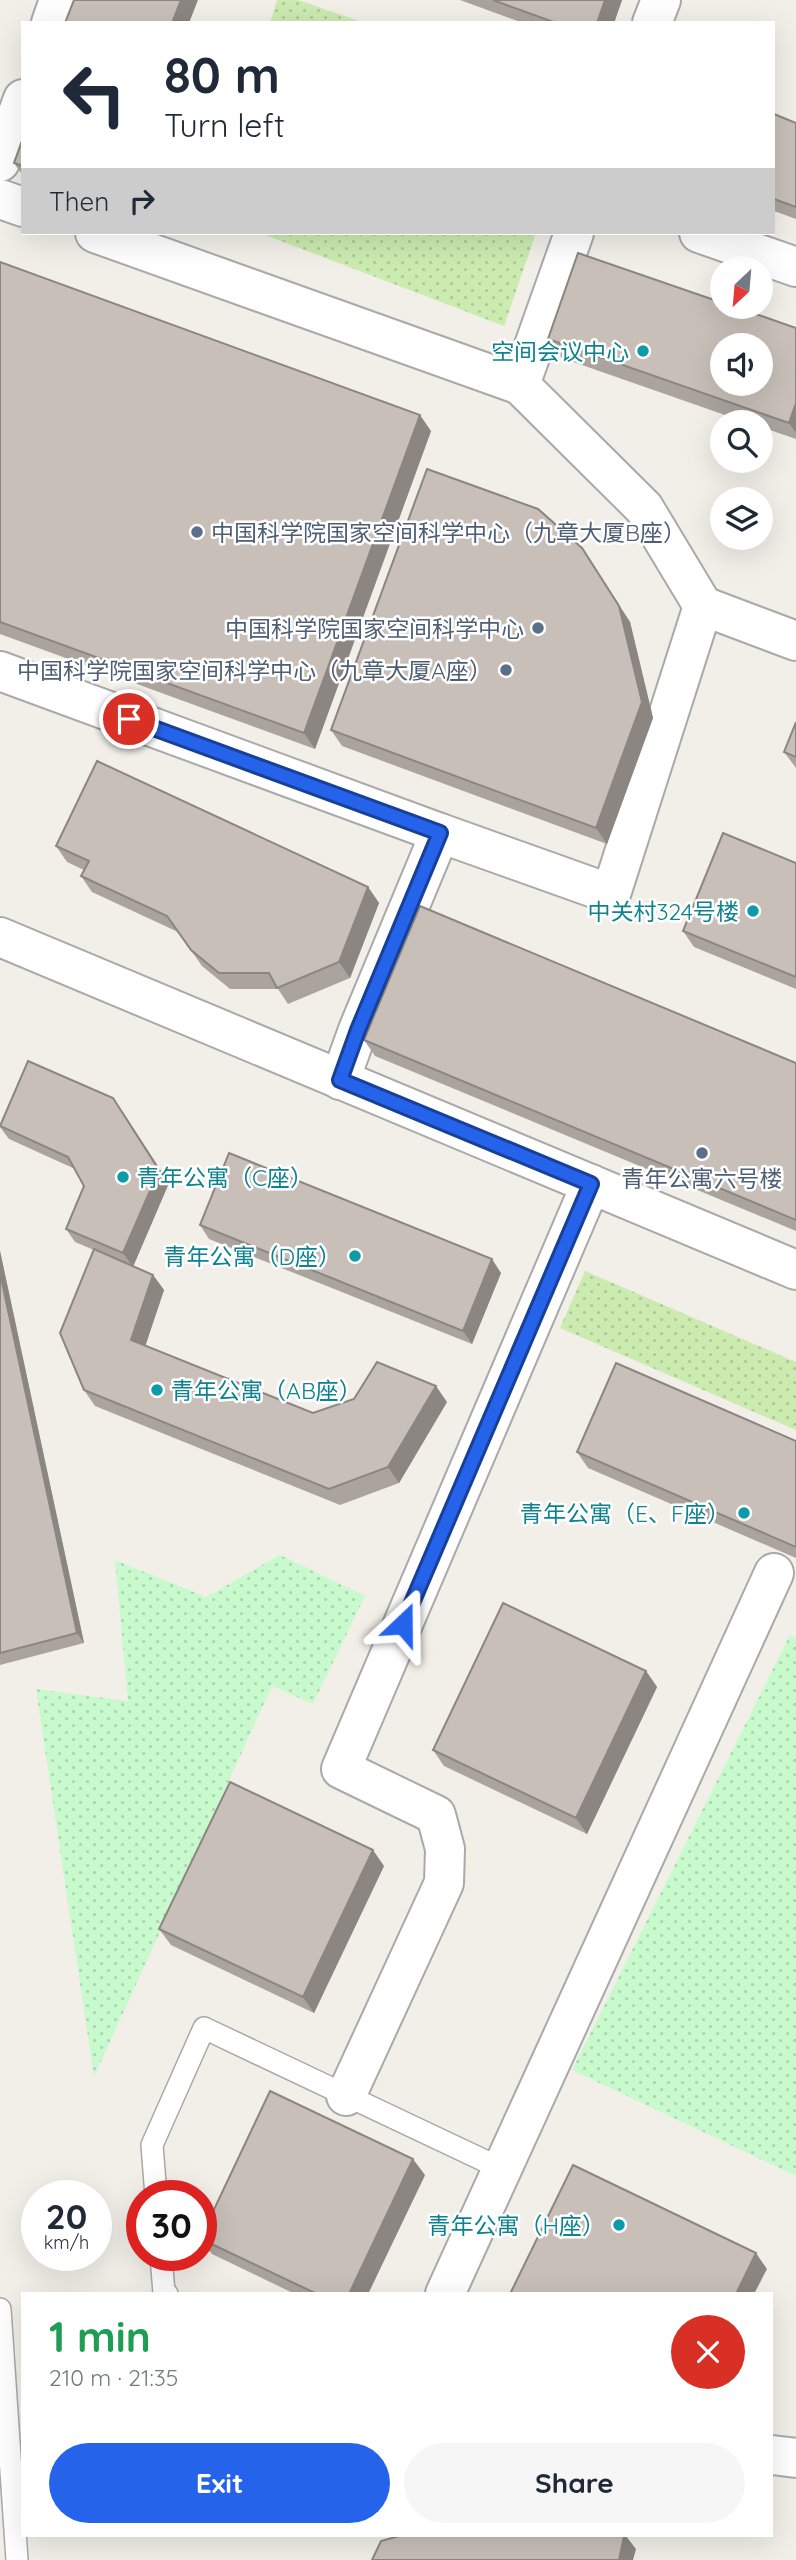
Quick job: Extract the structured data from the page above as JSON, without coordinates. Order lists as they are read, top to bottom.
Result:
{
  "places": [
    "空间会议中心",
    "中国科学院国家空间科学中心（九章大厦B座）",
    "中国科学院国家空间科学中心",
    "中国科学院国家空间科学中心（九章大厦A座）",
    "中关村324号楼",
    "青年公寓六号楼",
    "青年公寓（C座）",
    "青年公寓（D座）",
    "青年公寓（AB座）",
    "青年公寓（E、F座）",
    "青年公寓（H座）"
  ],
  "north": "bottom left",
  "page": {
    "turn": ["80 m", "Turn left"],
    "then": "Then",
    "speed": "20 km/h",
    "limit": "30",
    "heading": ["1 min", "210 m · 21:35"],
    "buttons": ["Exit", "Share"]
  }
}
